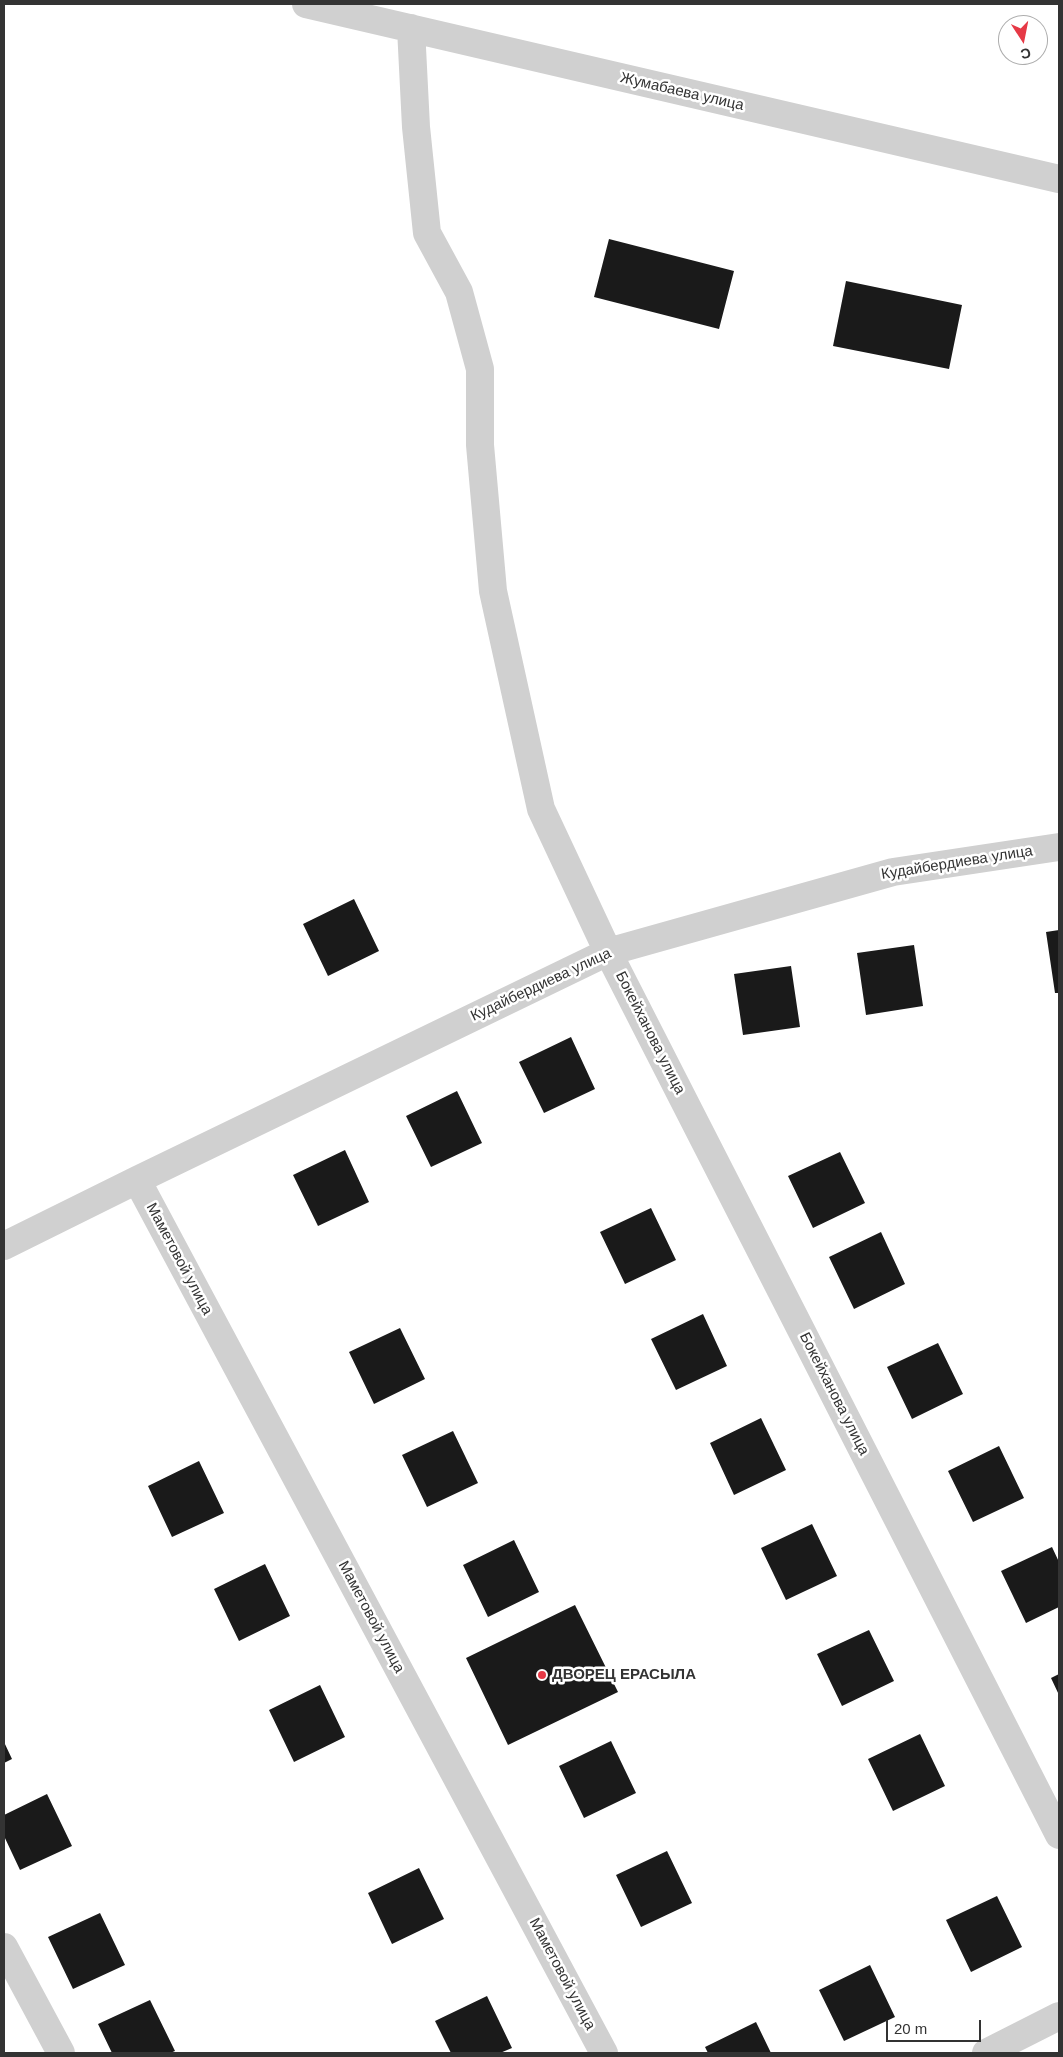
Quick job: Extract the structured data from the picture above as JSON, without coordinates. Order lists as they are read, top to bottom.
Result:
{
  "streets": {
    "street": [
      "Жумабаева улица",
      "Кудайбердиева улица",
      "Бокейханова улица",
      "Маметовой улица"
    ]
  },
  "crossings": [
    ["Жумабаева улица", "Бокейханова улица"],
    ["Кудайбердиева улица", "Бокейханова улица"],
    ["Кудайбердиева улица", "Маметовой улица"]
  ],
  "places": ["ДВОРЕЦ ЕРАСЫЛА"],
  "scale_bar": "20 m",
  "north": "bottom"
}
